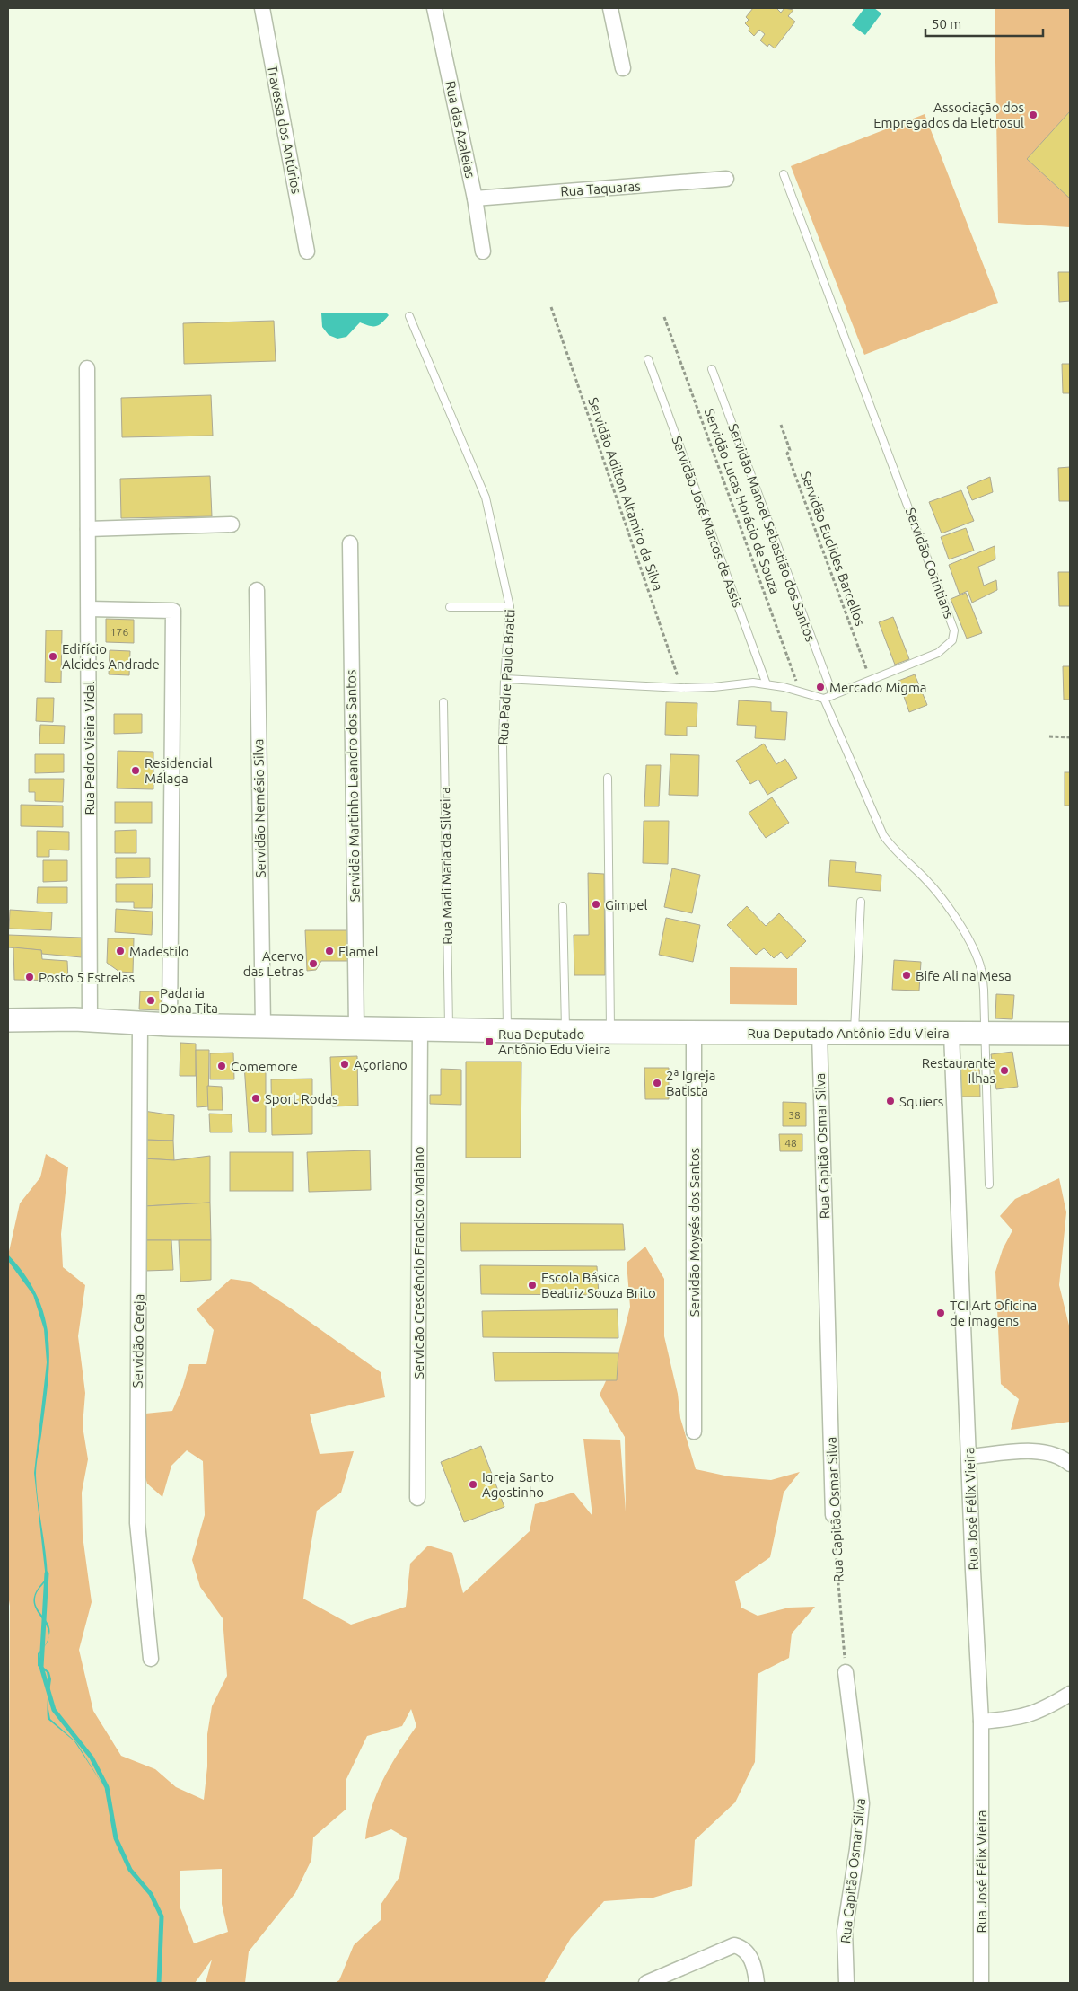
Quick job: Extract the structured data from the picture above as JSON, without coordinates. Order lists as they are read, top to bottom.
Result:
{
  "streets": {
    "main road": ["Rua Deputado Antônio Edu Vieira"],
    "street": [
      "Travessa dos Antúrios",
      "Rua das Azaleias",
      "Rua Taquaras",
      "Rua Pedro Vieira Vidal",
      "Servidão Martinho Leandro dos Santos",
      "Servidão Nemésio Silva",
      "Rua Capitão Osmar Silva",
      "Servidão Moysés dos Santos",
      "Servidão Crescêncio Francisco Mariano",
      "Servidão Cereja",
      "Rua José Félix Vieira"
    ],
    "lane": [
      "Servidão José Marcos de Assis",
      "Servidão Manoel Sebastião dos Santos",
      "Servidão Corintians",
      "Rua Padre Paulo Bratti",
      "Rua Marli Maria da Silveira"
    ],
    "path": ["Servidão Adilton Altamiro da Silva", "Servidão Lucas Horácio de Souza", "Servidão Euclides Barcellos"]
  },
  "crossings": [
    ["Rua das Azaleias", "Rua Taquaras"],
    ["Servidão Manoel Sebastião dos Santos", "Servidão Corintians"],
    ["Servidão Euclides Barcellos", "Servidão Corintians"],
    ["Rua Padre Paulo Bratti", "Rua Deputado Antônio Edu Vieira"],
    ["Rua Pedro Vieira Vidal", "Rua Deputado Antônio Edu Vieira"],
    ["Servidão Martinho Leandro dos Santos", "Rua Deputado Antônio Edu Vieira"],
    ["Servidão Nemésio Silva", "Rua Deputado Antônio Edu Vieira"],
    ["Rua Marli Maria da Silveira", "Rua Deputado Antônio Edu Vieira"],
    ["Rua Deputado Antônio Edu Vieira", "Rua Capitão Osmar Silva"],
    ["Rua Deputado Antônio Edu Vieira", "Servidão Moysés dos Santos"],
    ["Rua Deputado Antônio Edu Vieira", "Servidão Crescêncio Francisco Mariano"],
    ["Rua Deputado Antônio Edu Vieira", "Servidão Cereja"],
    ["Rua Deputado Antônio Edu Vieira", "Rua José Félix Vieira"]
  ],
  "places": {
    "other": [
      "Associação dos Empregados da Eletrosul",
      "Edifício Alcides Andrade",
      "Mercado Migma",
      "Residencial Málaga",
      "Gimpel",
      "Madestilo",
      "Flamel",
      "Acervo das Letras",
      "Bife Ali na Mesa",
      "Posto 5 Estrelas",
      "Padaria Dona Tita",
      "Açoriano",
      "Comemore",
      "Restaurante Ilhas",
      "2ª Igreja Batista",
      "Sport Rodas",
      "Squiers",
      "Escola Básica Beatriz Souza Brito",
      "TCI Art Oficina de Imagens",
      "Igreja Santo Agostinho"
    ],
    "transit": ["Rua Deputado Antônio Edu Vieira"]
  },
  "house_numbers": ["176", "38", "48"],
  "scale_bar": "50 m"
}
